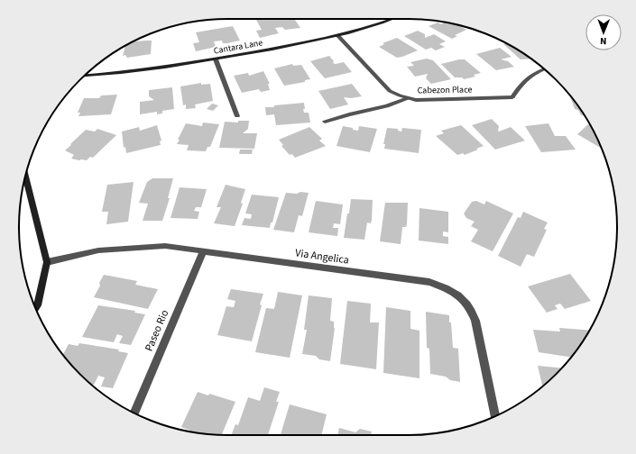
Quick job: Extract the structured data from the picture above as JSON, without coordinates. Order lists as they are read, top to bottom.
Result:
{
  "streets": {
    "street": [
      "Cantara Lane",
      "Cabezon Place",
      "Via Angelica",
      "Paseo Rio"
    ]
  },
  "crossings": [
    ["Cantara Lane", "Cabezon Place"],
    ["Via Angelica", "Paseo Rio"]
  ],
  "north": "bottom"
}
